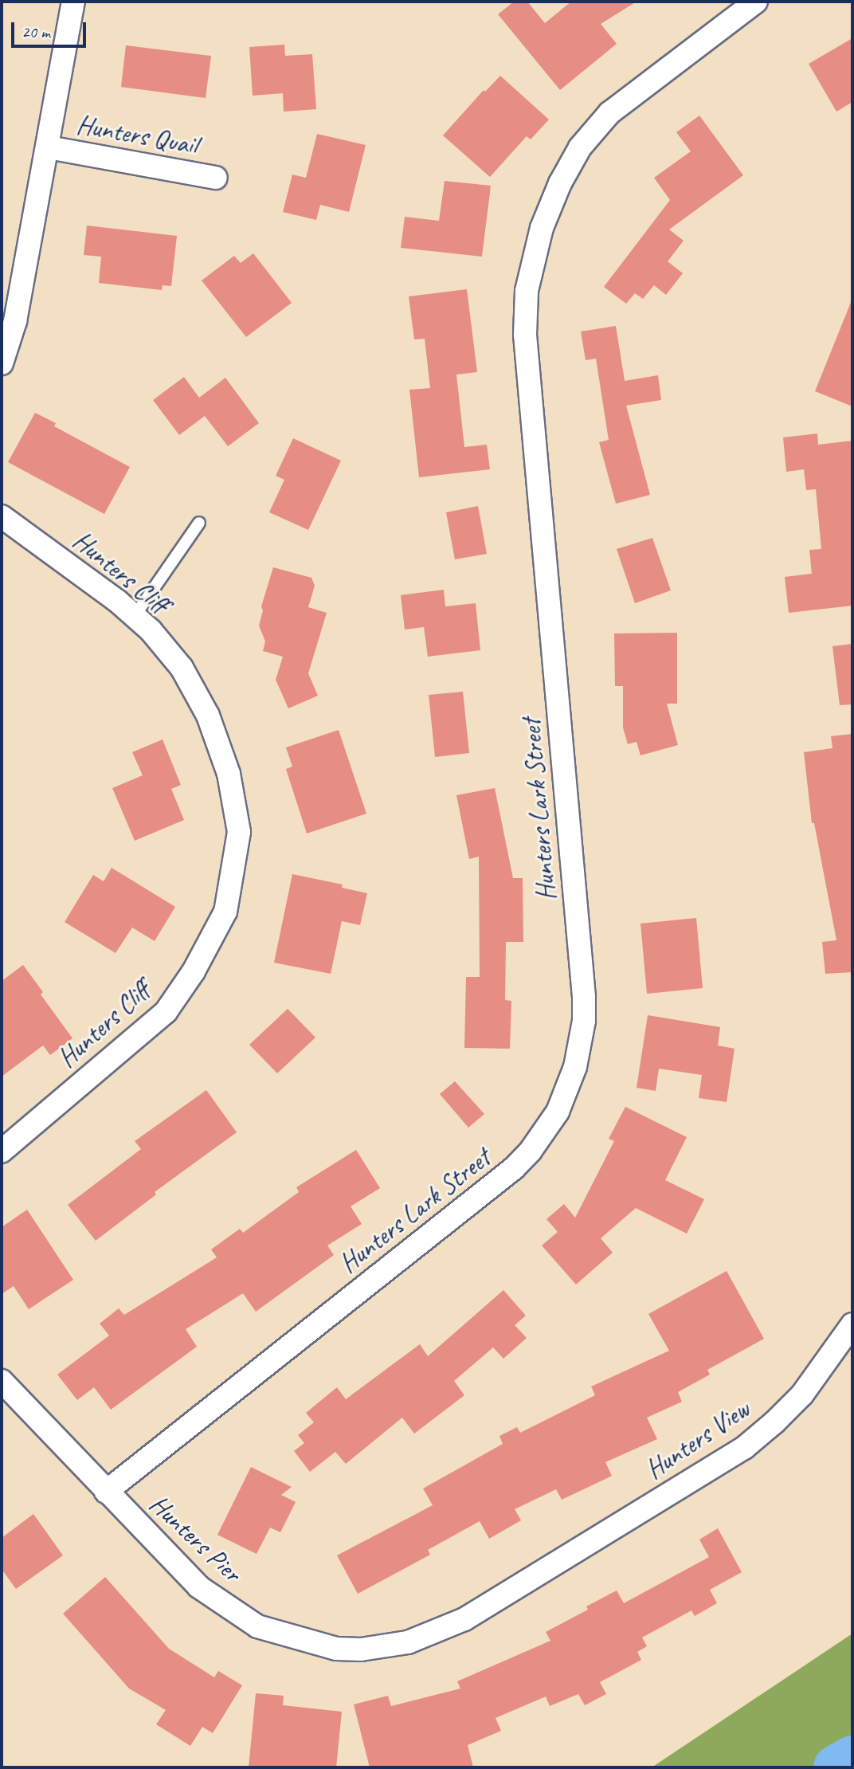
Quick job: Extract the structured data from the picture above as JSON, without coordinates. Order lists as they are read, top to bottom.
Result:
{
  "streets": {
    "street": [
      "Hunters Quail",
      "Hunters Cliff",
      "Hunters Lark Street",
      "Hunters View",
      "Hunters Pier"
    ]
  },
  "crossings": [
    ["Hunters Lark Street", "Hunters Pier"],
    ["Hunters View", "Hunters Pier"]
  ],
  "scale_bar": "20 m"
}
